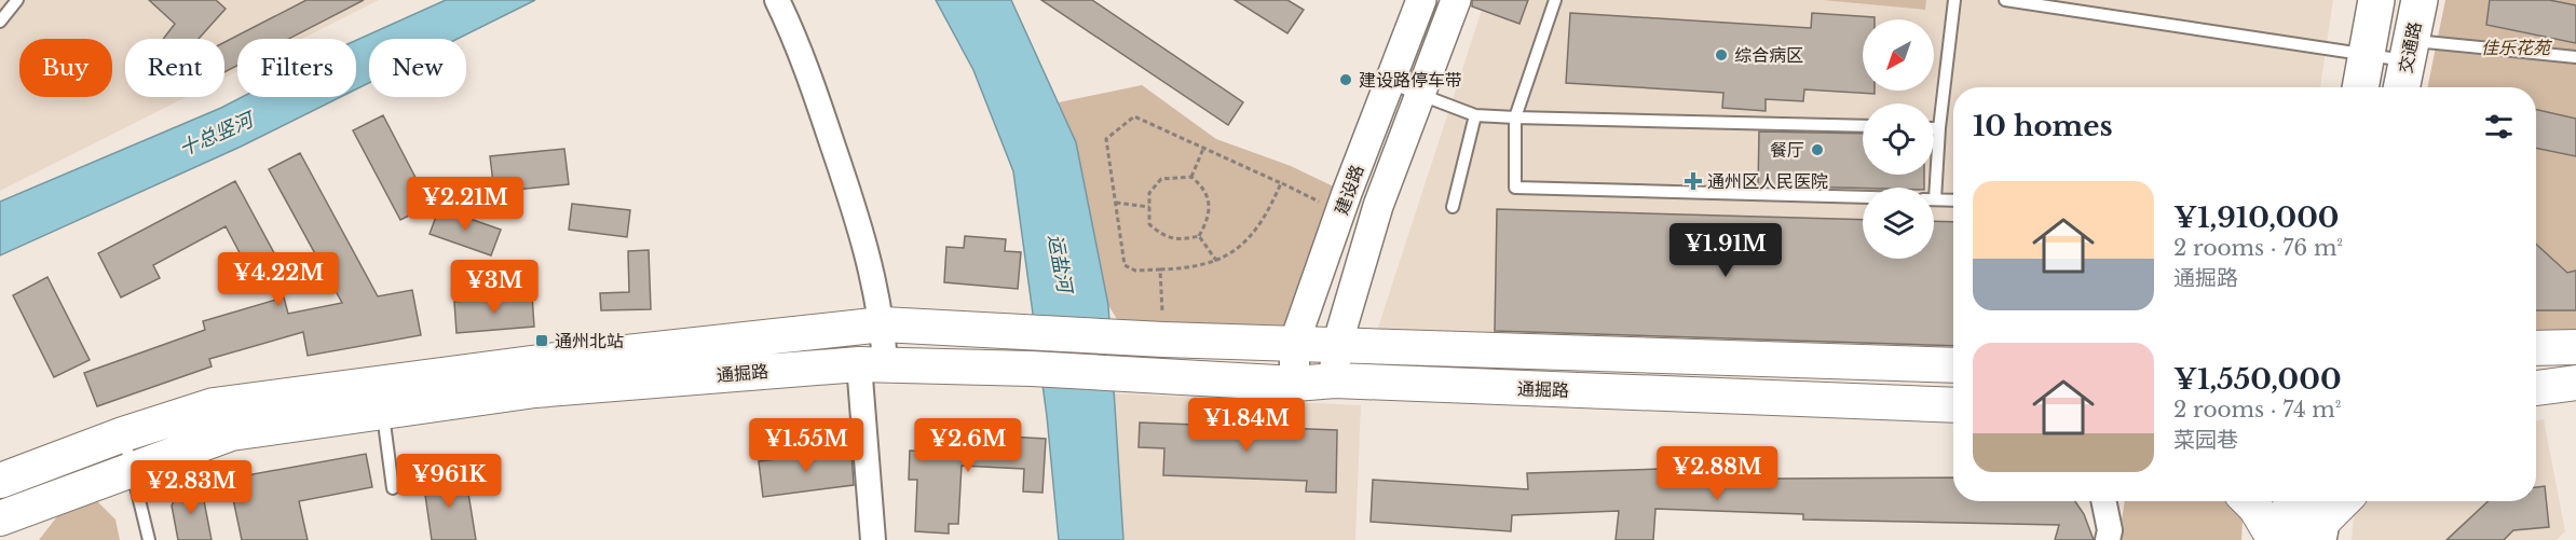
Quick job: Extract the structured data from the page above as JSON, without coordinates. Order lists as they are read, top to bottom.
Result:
{
  "streets": {
    "main road": ["交通路", "通掘路"],
    "street": ["建设路"]
  },
  "crossings": [
    ["建设路", "通掘路"]
  ],
  "water": ["十总竖河", "运盐河"],
  "parks": ["佳乐花苑"],
  "places": {
    "other": ["综合病区", "建设路停车带", "餐厅"],
    "health": ["通州区人民医院"],
    "transit": ["通州北站"]
  },
  "north": "bottom left",
  "page": {
    "chip": [
      "Buy",
      "Rent",
      "Filters",
      "New"
    ],
    "heading": "10 homes",
    "list": [
      {
        "name": "¥1,910,000",
        "note": "2 rooms · 76 m² · 通掘路"
      },
      {
        "name": "¥1,550,000",
        "note": "2 rooms · 74 m² · 菜园巷"
      }
    ],
    "price": [
      "¥2.21M",
      "¥1.91M",
      "¥4.22M",
      "¥3M",
      "¥1.84M",
      "¥1.55M",
      "¥2.6M",
      "¥2.88M",
      "¥961K",
      "¥2.83M"
    ]
  }
}
